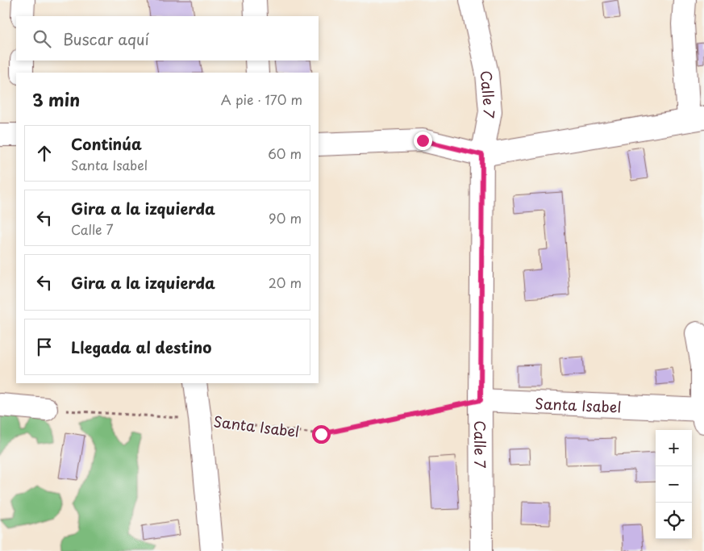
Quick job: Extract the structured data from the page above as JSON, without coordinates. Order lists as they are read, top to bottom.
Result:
{
  "streets": {
    "street": ["Calle 7", "Santa Isabel"]
  },
  "crossings": [
    ["Calle 7", "Santa Isabel"]
  ],
  "page": {
    "search": "Buscar aquí",
    "heading": ["3 min", "A pie · 170 m"],
    "list": [
      ["Continúa", "Santa Isabel", "60 m"],
      ["Gira a la izquierda", "Calle 7", "90 m"],
      ["Gira a la izquierda", "20 m"],
      "Llegada al destino"
    ],
    "map_buttons": ["+", "−"]
  }
}
